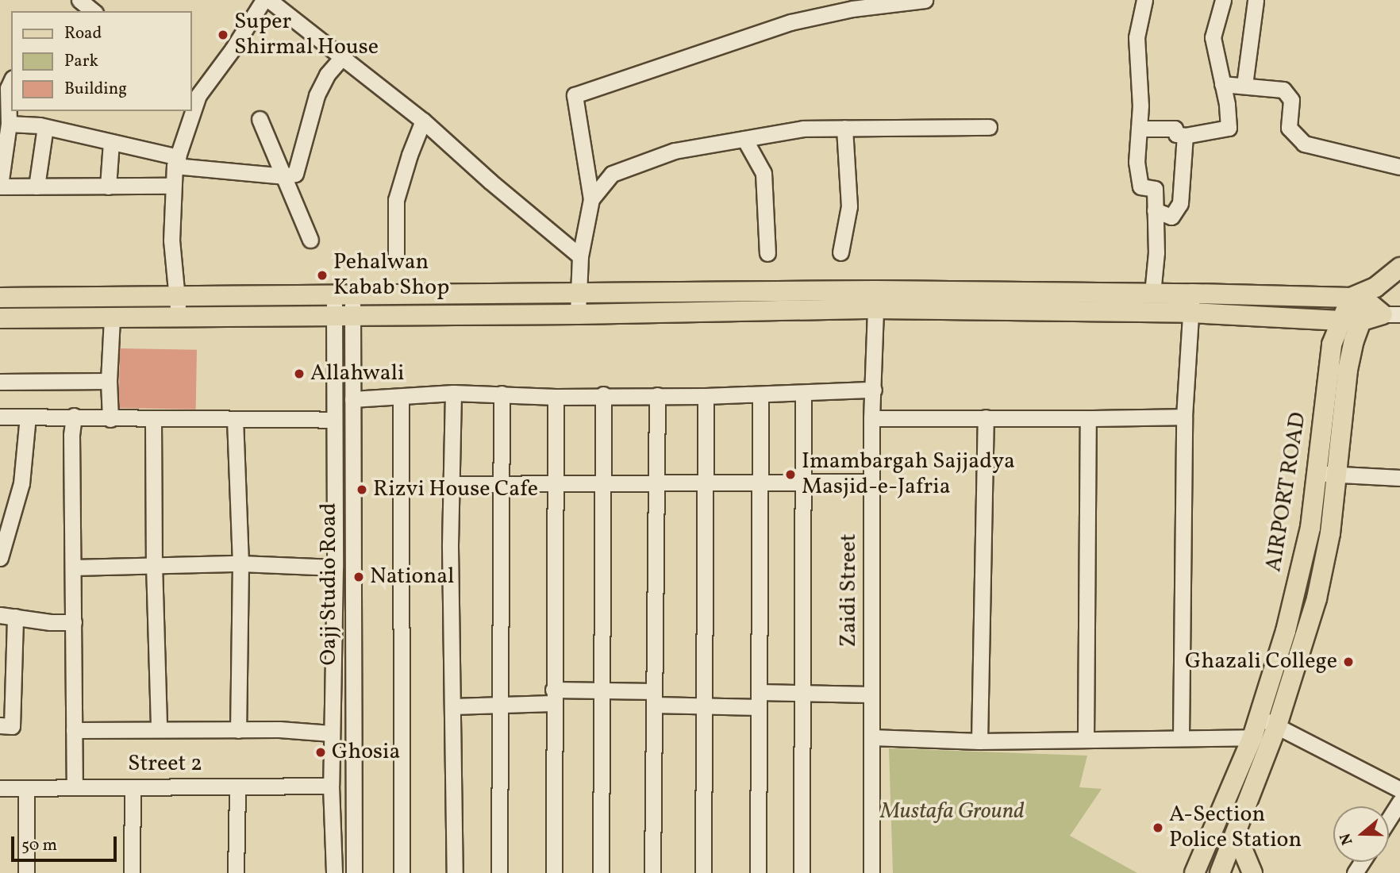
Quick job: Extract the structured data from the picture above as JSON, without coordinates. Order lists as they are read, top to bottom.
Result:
{
  "streets": {
    "main road": ["AIRPORT ROAD"],
    "street": ["Oajj Studio Road", "Zaidi Street", "Street 2"]
  },
  "crossings": [
    ["Oajj Studio Road", "Street 2"]
  ],
  "parks": ["Mustafa Ground"],
  "places": [
    "Super Shirmal House",
    "Pehalwan Kabab Shop",
    "Allahwali",
    "Imambargah Sajjadya Masjid-e-Jafria",
    "Rizvi House Cafe",
    "National",
    "Ghazali College",
    "Ghosia",
    "A-Section Police Station"
  ],
  "legend": ["Road", "Park", "Building"],
  "scale_bar": "50 m",
  "north": "left"
}
